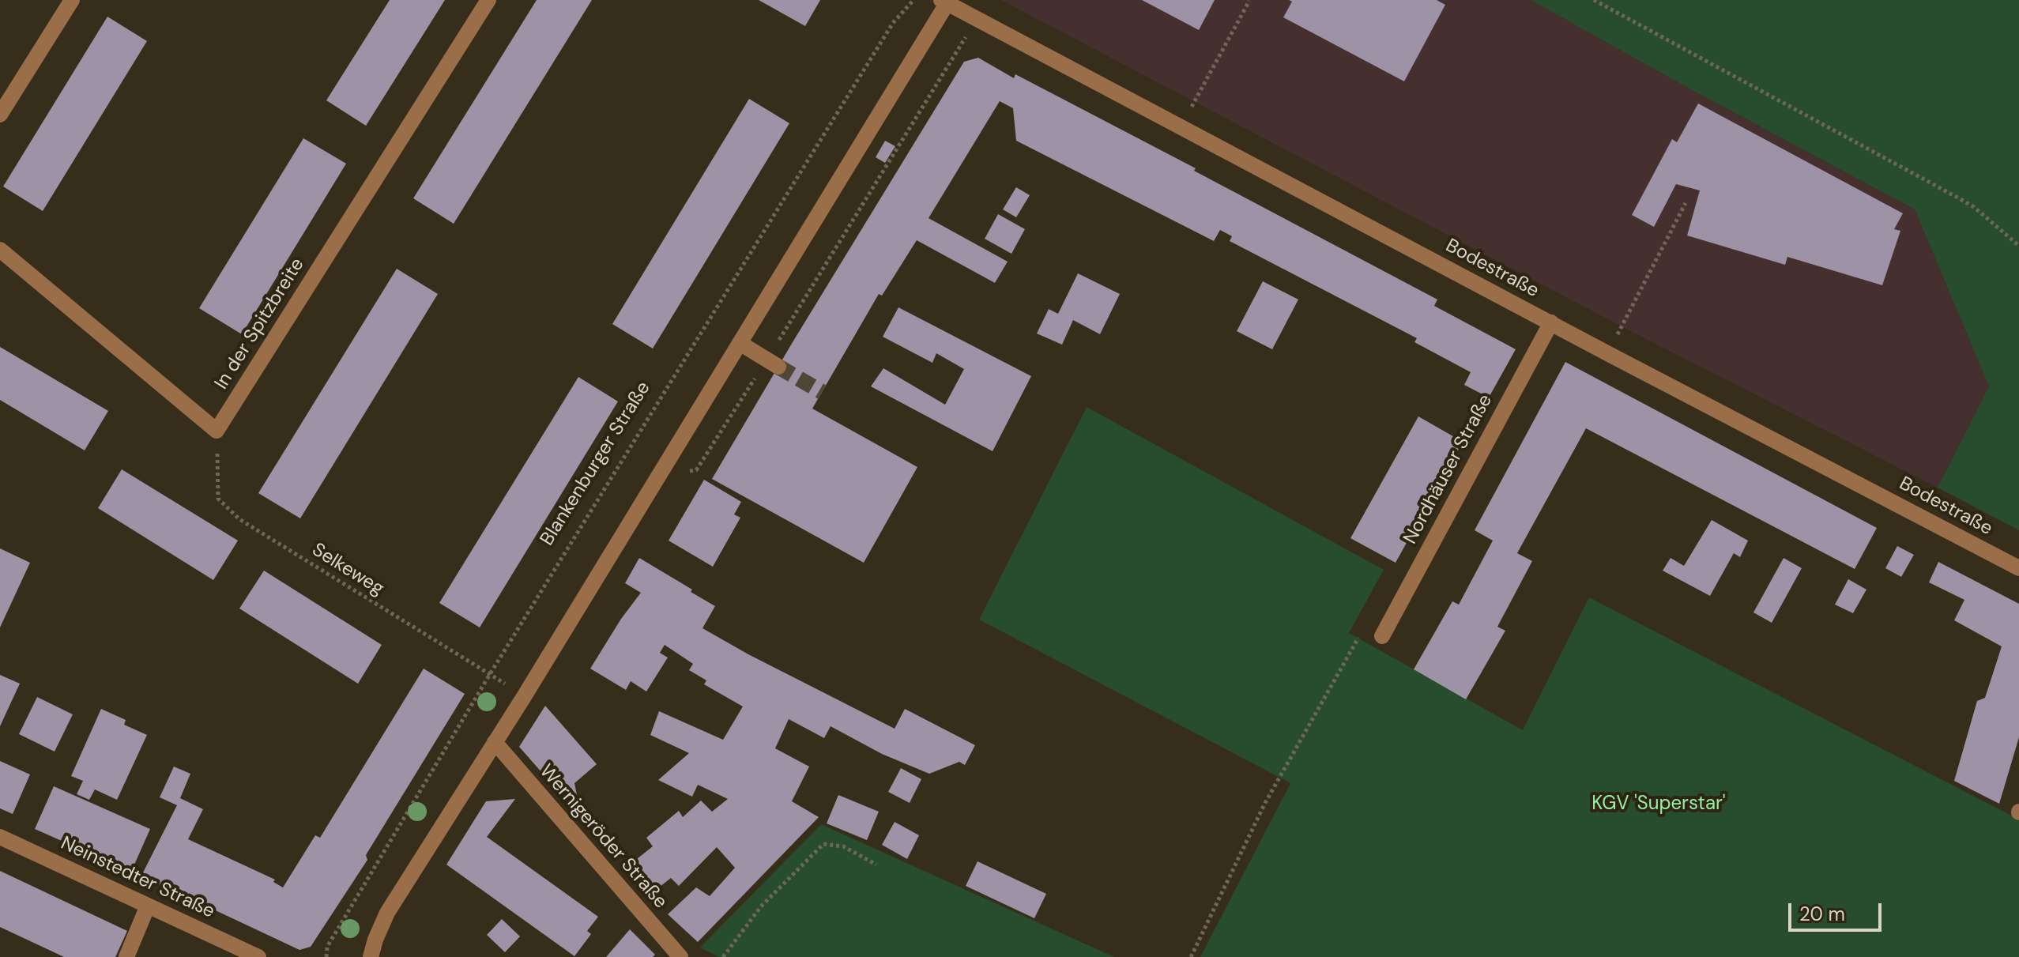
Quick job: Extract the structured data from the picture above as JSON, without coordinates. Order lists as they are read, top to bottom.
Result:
{
  "streets": {
    "street": [
      "Bodestraße",
      "In der Spitzbreite",
      "Nordhäuser Straße",
      "Wernigeröder Straße",
      "Neinstedter Straße"
    ],
    "path": ["Blankenburger Straße", "Selkeweg"]
  },
  "crossings": [
    ["Bodestraße", "Nordhäuser Straße"],
    ["In der Spitzbreite", "Selkeweg"],
    ["Blankenburger Straße", "Selkeweg"]
  ],
  "parks": ["KGV 'Superstar'"],
  "scale_bar": "20 m"
}
